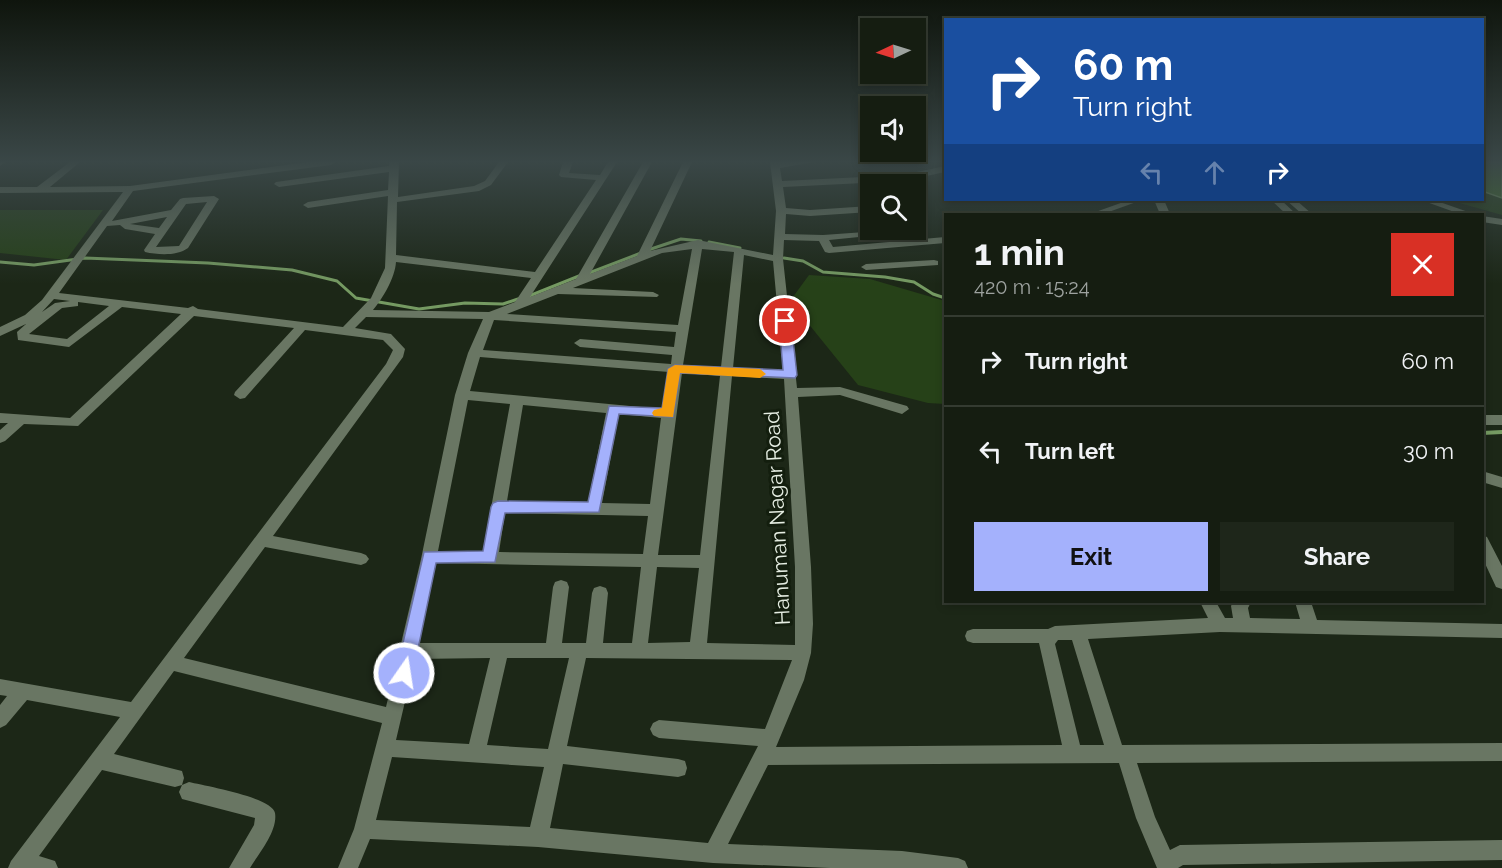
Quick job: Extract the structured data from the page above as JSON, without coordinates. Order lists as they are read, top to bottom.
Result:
{
  "streets": {
    "street": ["Hanuman Nagar Road"]
  },
  "north": "left",
  "page": {
    "turn": ["60 m", "Turn right"],
    "heading": ["1 min", "420 m · 15:24"],
    "list": [
      {
        "name": "Turn right",
        "value": "60 m"
      },
      {
        "name": "Turn left",
        "value": "30 m"
      }
    ],
    "buttons": ["Exit", "Share"]
  }
}
